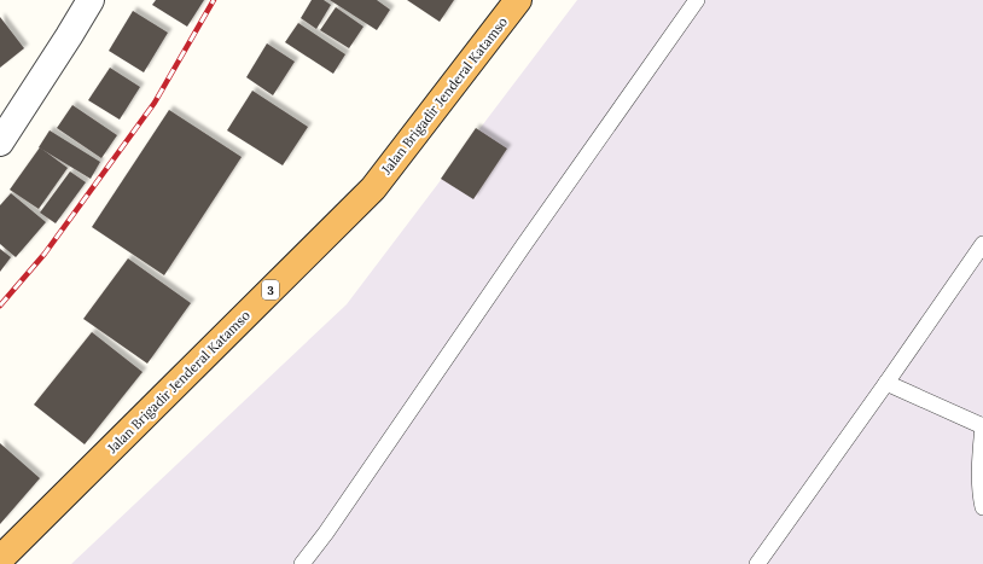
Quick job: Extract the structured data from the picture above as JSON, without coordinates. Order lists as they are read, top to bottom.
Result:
{
  "streets": {
    "highway": ["Jalan Brigadir Jenderal Katamso", "3"]
  }
}
